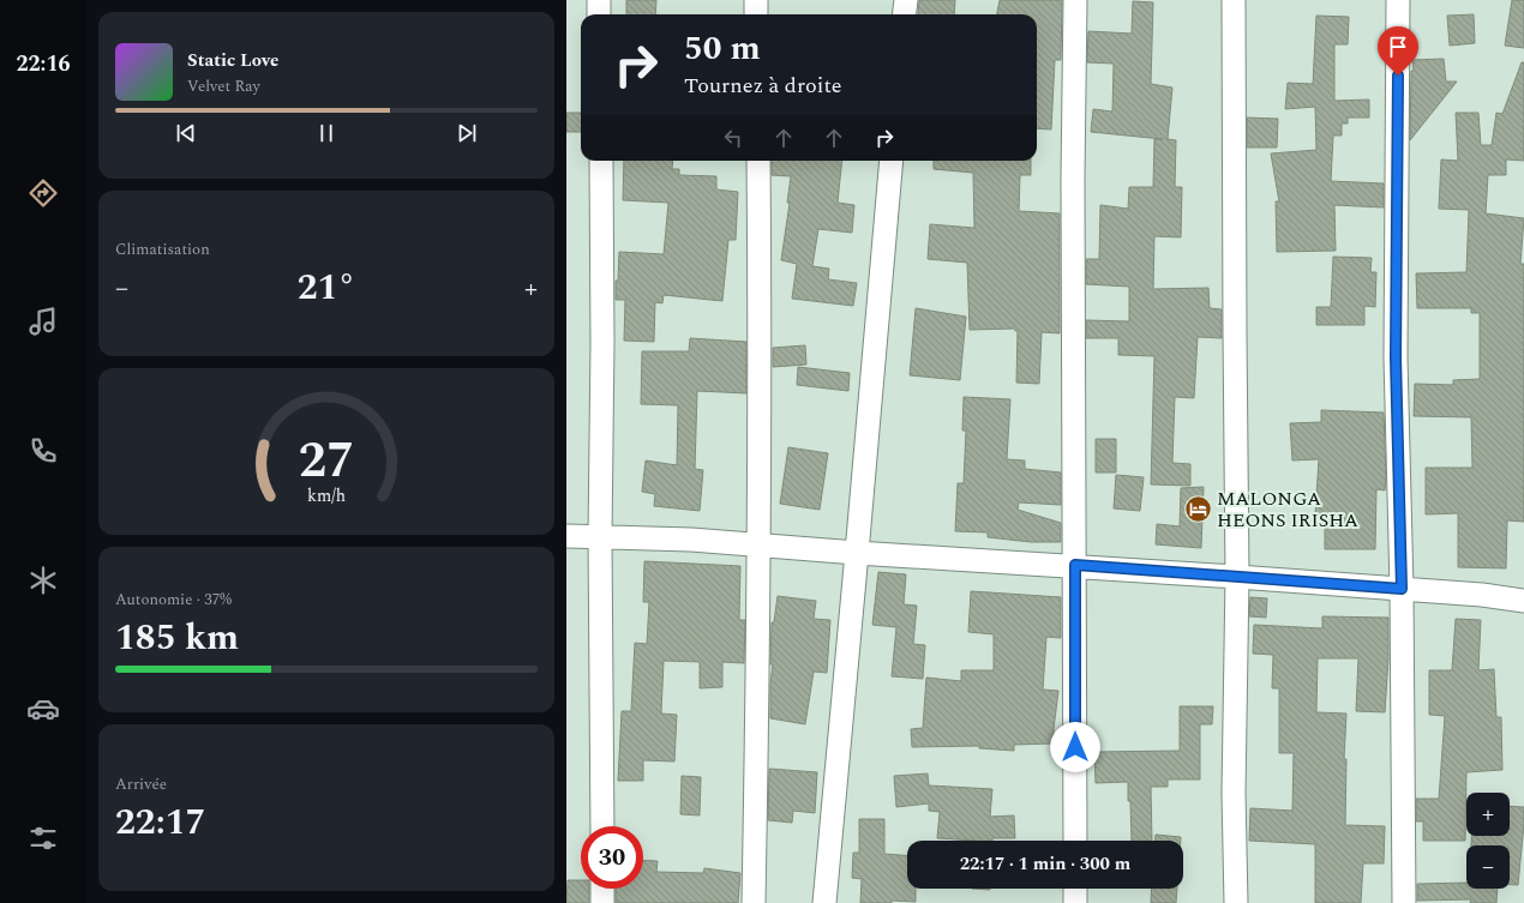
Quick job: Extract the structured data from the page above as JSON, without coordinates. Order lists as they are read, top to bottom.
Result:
{
  "places": {
    "hotel": ["MALONGA HEONS IRISHA"]
  },
  "page": {
    "tabs": "22:16",
    "turn": ["50 m", "Tournez à droite"],
    "song": ["Static Love", "Velvet Ray"],
    "tile": [
      "Climatisation",
      ["Autonomie · 37%", "185 km"],
      ["Arrivée", "22:17"]
    ],
    "heat": ["−", "21°", "+"],
    "map_buttons": ["+", "−"],
    "limit": "30",
    "trip": "22:17 · 1 min · 300 m",
    "gauge": ["27", "km/h"]
  }
}
